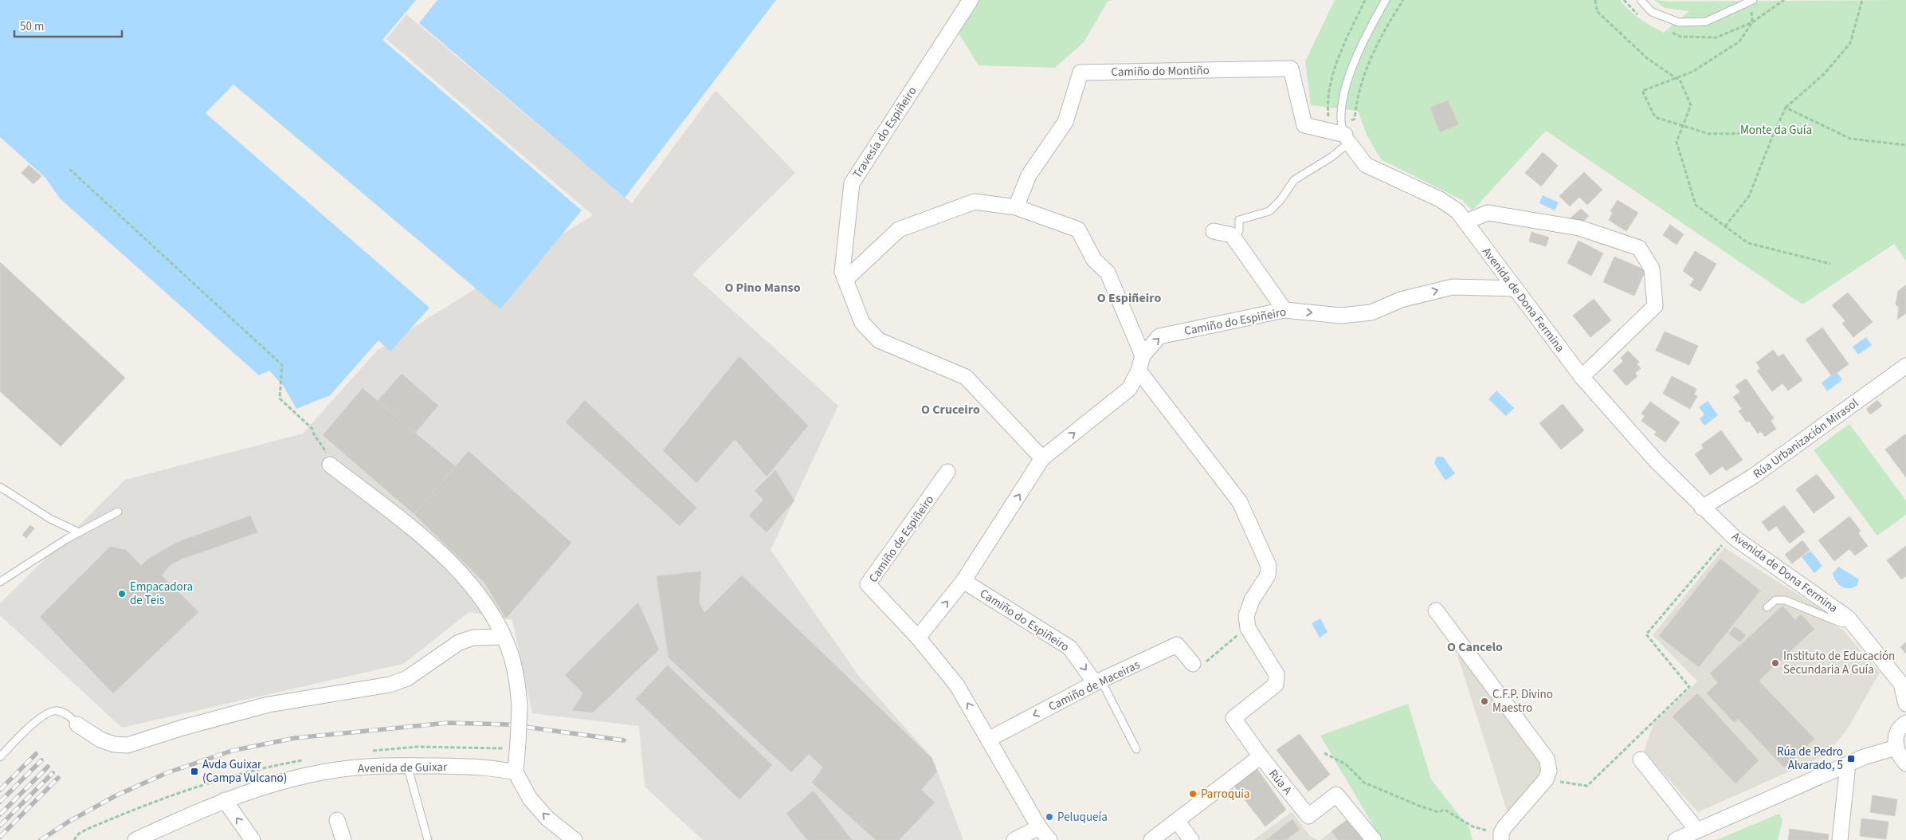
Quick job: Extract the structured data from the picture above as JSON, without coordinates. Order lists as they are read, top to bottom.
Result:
{
  "streets": {
    "street": [
      "Camiño do Montiño",
      "Travesía do Espiñeiro",
      "Avenida de Dona Fermina",
      "Camiño do Espiñeiro",
      "Rúa Urbanización Mirasol",
      "Camiño de Espiñeiro",
      "Camiño de Maceiras",
      "Avenida de Guixar",
      "Rúa A"
    ]
  },
  "crossings": [
    ["Camiño do Montiño", "Avenida de Dona Fermina"],
    ["Travesía do Espiñeiro", "Camiño do Espiñeiro"],
    ["Avenida de Dona Fermina", "Camiño do Espiñeiro"],
    ["Avenida de Dona Fermina", "Rúa Urbanización Mirasol"],
    ["Camiño do Espiñeiro", "Camiño de Espiñeiro"],
    ["Camiño do Espiñeiro", "Camiño de Maceiras"]
  ],
  "one_way": ["Camiño do Espiñeiro", "Camiño de Maceiras"],
  "districts": [
    "O Pino Manso",
    "O Espiñeiro",
    "O Cruceiro",
    "O Cancelo"
  ],
  "parks": ["Monte da Guía"],
  "places": {
    "other": [
      "Empacadora de Teis",
      "Instituto de Educación Secundaria A Guía",
      "C.F.P. Divino Maestro",
      "Parroquia",
      "Peluqueía"
    ],
    "transit": ["Rúa de Pedro Alvarado, 5", "Avda Guixar (Campa Vulcano)"]
  },
  "scale_bar": "50 m"
}
